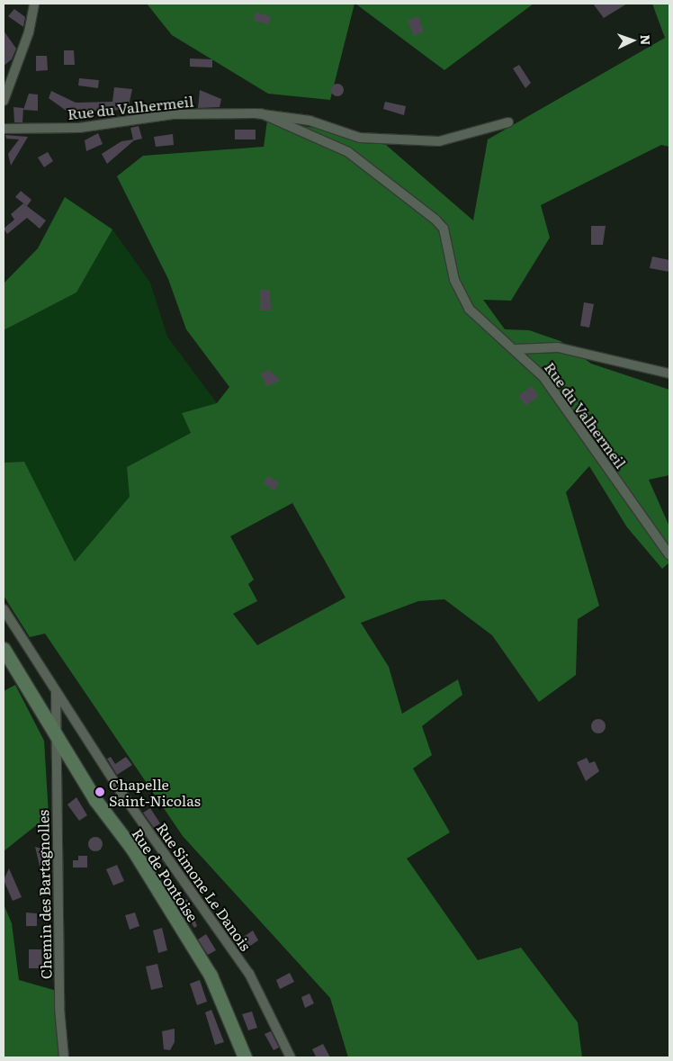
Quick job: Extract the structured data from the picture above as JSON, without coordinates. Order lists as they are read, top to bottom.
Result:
{
  "streets": {
    "main road": ["Rue de Pontoise"],
    "street": ["Rue du Valhermeil", "Rue Simone Le Danois", "Chemin des Bartagnolles"]
  },
  "crossings": [
    ["Rue de Pontoise", "Chemin des Bartagnolles"],
    ["Rue Simone Le Danois", "Chemin des Bartagnolles"]
  ],
  "places": ["Chapelle Saint-Nicolas"],
  "north": "right"
}
